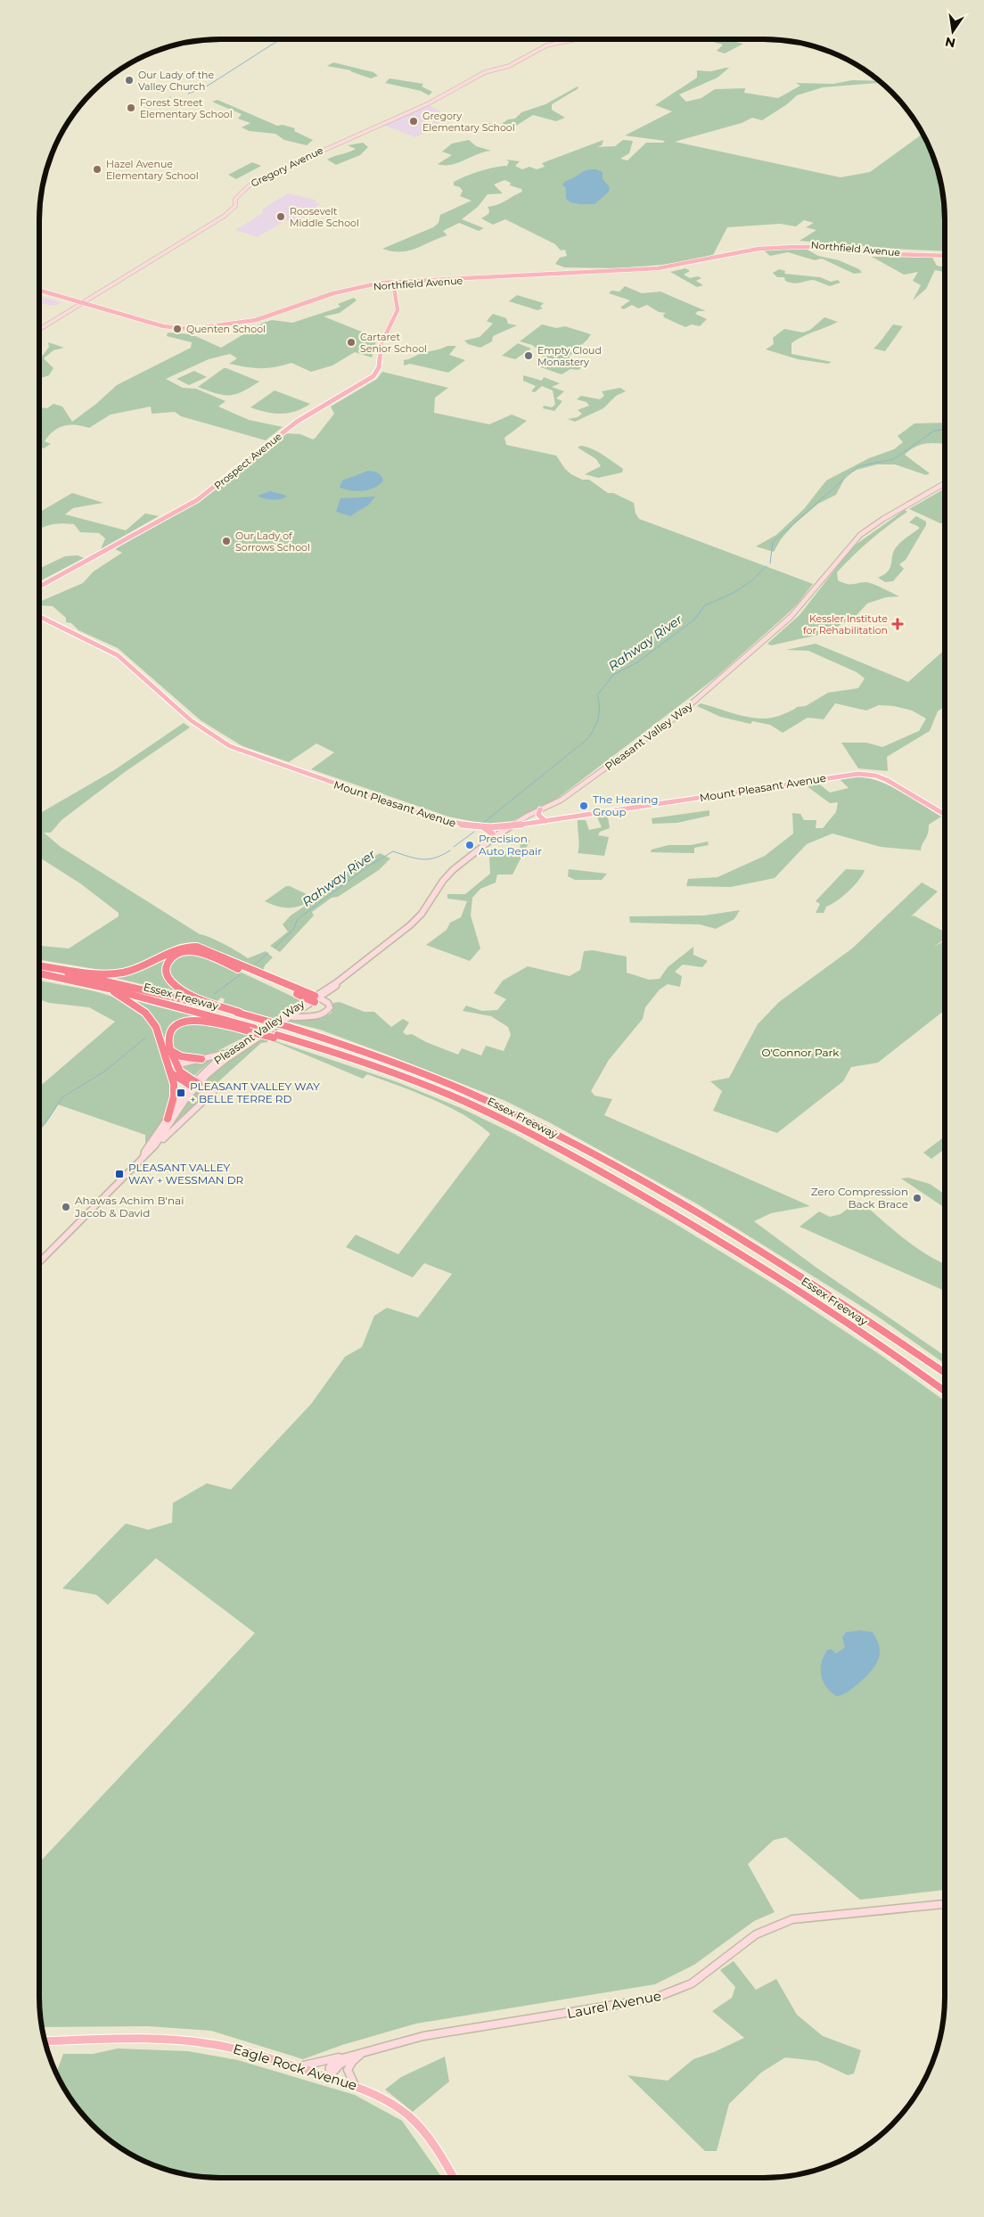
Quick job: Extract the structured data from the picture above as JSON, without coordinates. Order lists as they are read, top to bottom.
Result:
{
  "streets": {
    "highway": ["Essex Freeway"],
    "main road": [
      "Gregory Avenue",
      "Northfield Avenue",
      "Prospect Avenue",
      "Pleasant Valley Way",
      "Mount Pleasant Avenue",
      "Laurel Avenue",
      "Eagle Rock Avenue"
    ]
  },
  "crossings": [
    ["Gregory Avenue", "Northfield Avenue"],
    ["Northfield Avenue", "Prospect Avenue"],
    ["Pleasant Valley Way", "Mount Pleasant Avenue"],
    ["Laurel Avenue", "Eagle Rock Avenue"]
  ],
  "water": ["Rahway River"],
  "parks": ["O'Connor Park"],
  "places": {
    "other": [
      "Our Lady of the Valley Church",
      "Forest Street Elementary School",
      "Gregory Elementary School",
      "Hazel Avenue Elementary School",
      "Roosevelt Middle School",
      "Quenten School",
      "Cartaret Senior School",
      "Empty Cloud Monastery",
      "Our Lady of Sorrows School",
      "The Hearing Group",
      "Precision Auto Repair",
      "Zero Compression Back Brace",
      "Ahawas Achim B'nai Jacob & David"
    ],
    "health": ["Kessler Institute for Rehabilitation"],
    "transit": ["PLEASANT VALLEY WAY + BELLE TERRE RD", "PLEASANT VALLEY WAY + WESSMAN DR"]
  },
  "north": "bottom"
}
